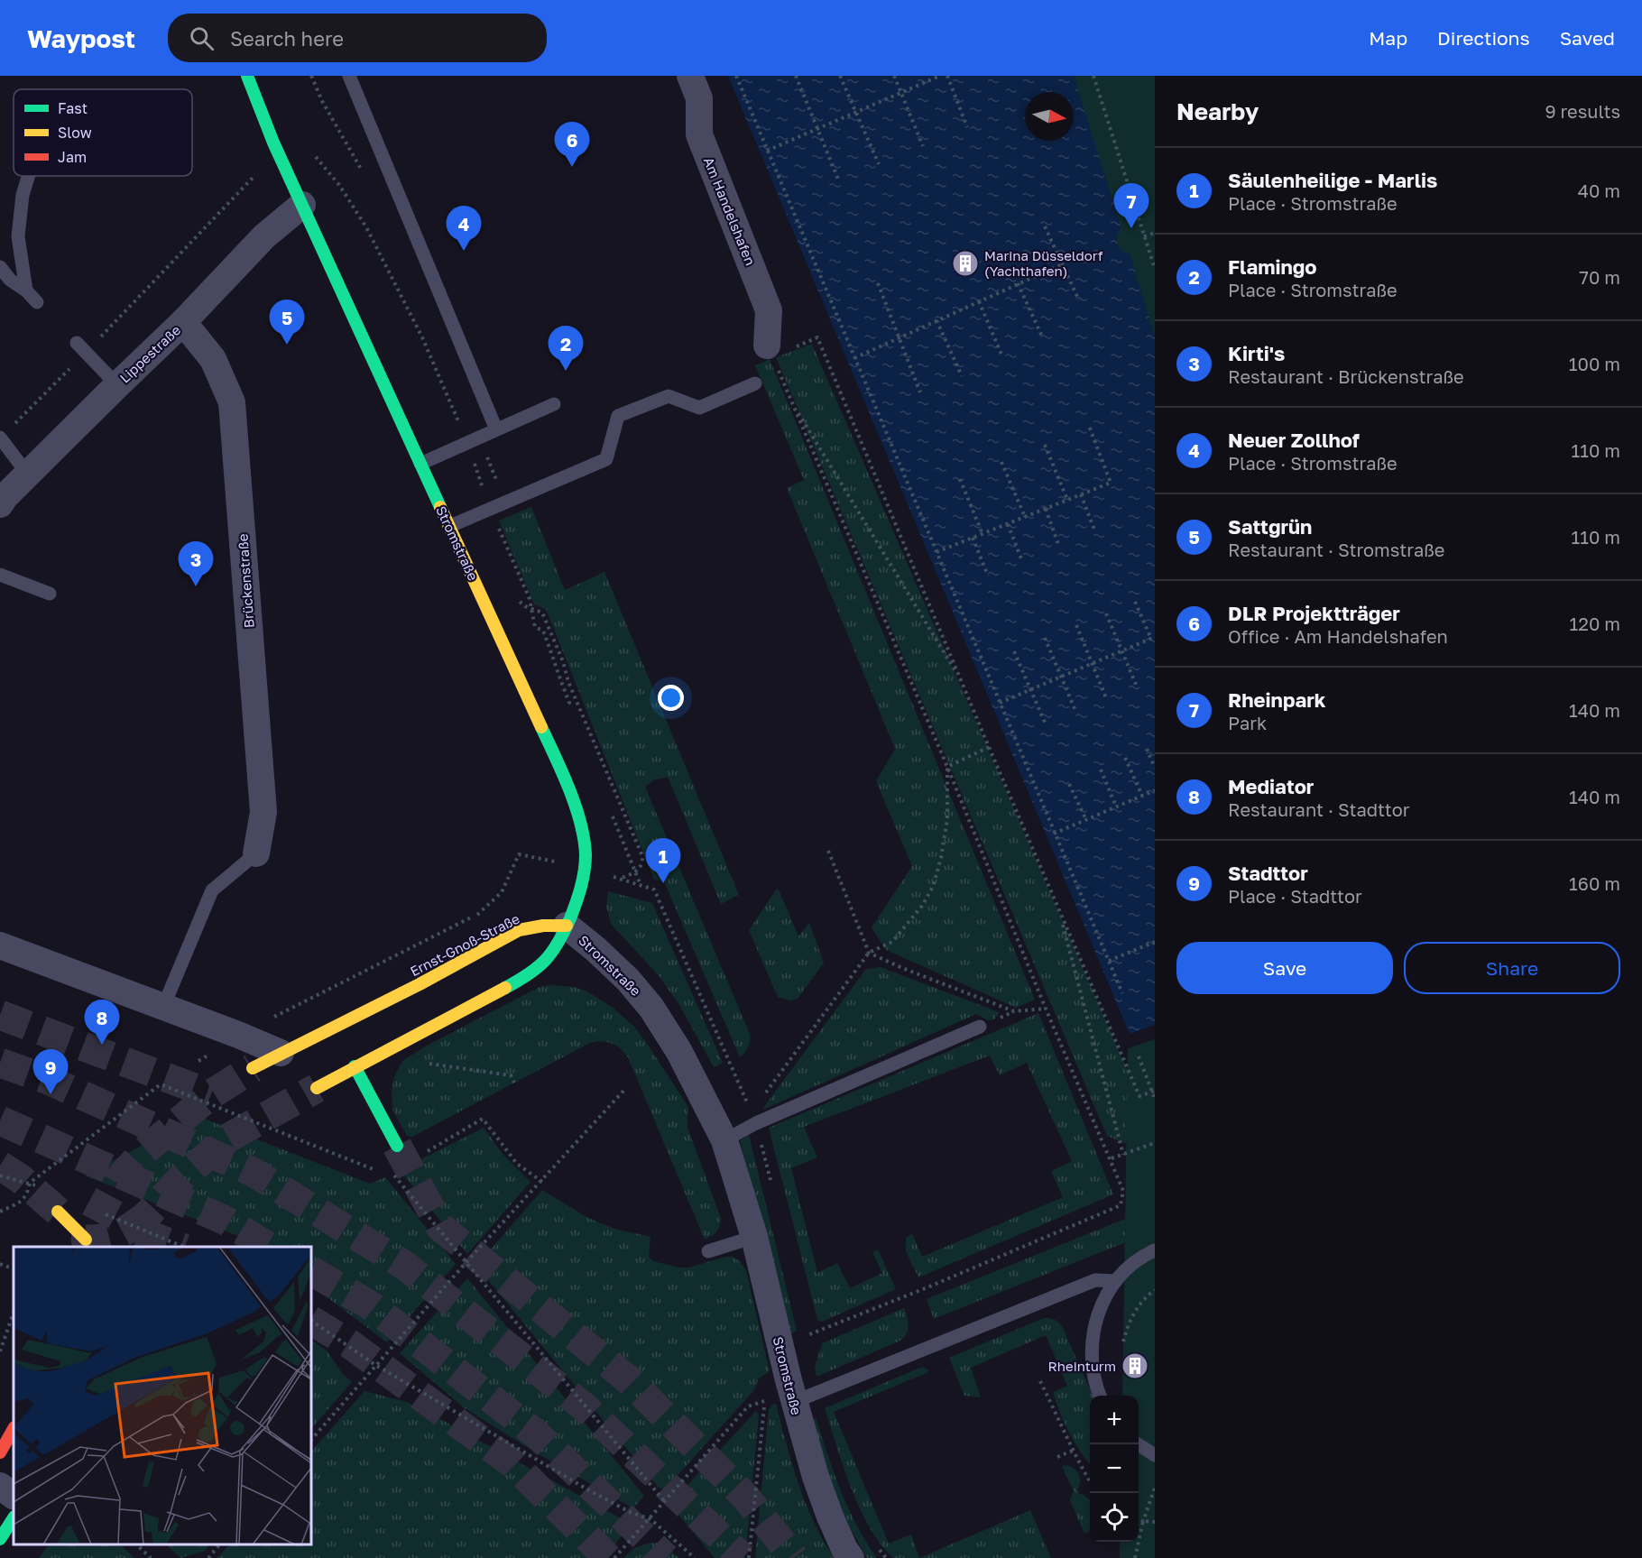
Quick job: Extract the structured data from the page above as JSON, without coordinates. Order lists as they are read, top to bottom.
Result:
{
  "streets": {
    "main road": ["Stromstraße", "Ernst-Gnoß-Straße"],
    "street": ["Am Handelshafen", "Lippestraße", "Brückenstraße"]
  },
  "crossings": [
    ["Lippestraße", "Stromstraße"],
    ["Lippestraße", "Brückenstraße"],
    ["Stromstraße", "Ernst-Gnoß-Straße"]
  ],
  "places": {
    "building": ["Marina Düsseldorf (Yachthafen)", "Rheinturm"]
  },
  "legend": ["Fast", "Slow", "Jam"],
  "north": "right",
  "page": {
    "header": "Waypost",
    "search": "Search here",
    "nav": ["Map", "Directions", "Saved"],
    "heading": ["Nearby", "9 results"],
    "pins": [
      "6",
      "7",
      "4",
      "5",
      "2",
      "3",
      "1",
      "8",
      "9"
    ],
    "list": [
      {
        "mark": "1",
        "name": "Säulenheilige - Marlis",
        "note": "Place · Stromstraße",
        "value": "40 m"
      },
      {
        "mark": "2",
        "name": "Flamingo",
        "note": "Place · Stromstraße",
        "value": "70 m"
      },
      {
        "mark": "3",
        "name": "Kirti's",
        "note": "Restaurant · Brückenstraße",
        "value": "100 m"
      },
      {
        "mark": "4",
        "name": "Neuer Zollhof",
        "note": "Place · Stromstraße",
        "value": "110 m"
      },
      {
        "mark": "5",
        "name": "Sattgrün",
        "note": "Restaurant · Stromstraße",
        "value": "110 m"
      },
      {
        "mark": "6",
        "name": "DLR Projektträger",
        "note": "Office · Am Handelshafen",
        "value": "120 m"
      },
      {
        "mark": "7",
        "name": "Rheinpark",
        "note": "Park",
        "value": "140 m"
      },
      {
        "mark": "8",
        "name": "Mediator",
        "note": "Restaurant · Stadttor",
        "value": "140 m"
      },
      {
        "mark": "9",
        "name": "Stadttor",
        "note": "Place · Stadttor",
        "value": "160 m"
      }
    ],
    "buttons": ["Save", "Share"],
    "map_buttons": ["+", "−"]
  }
}
